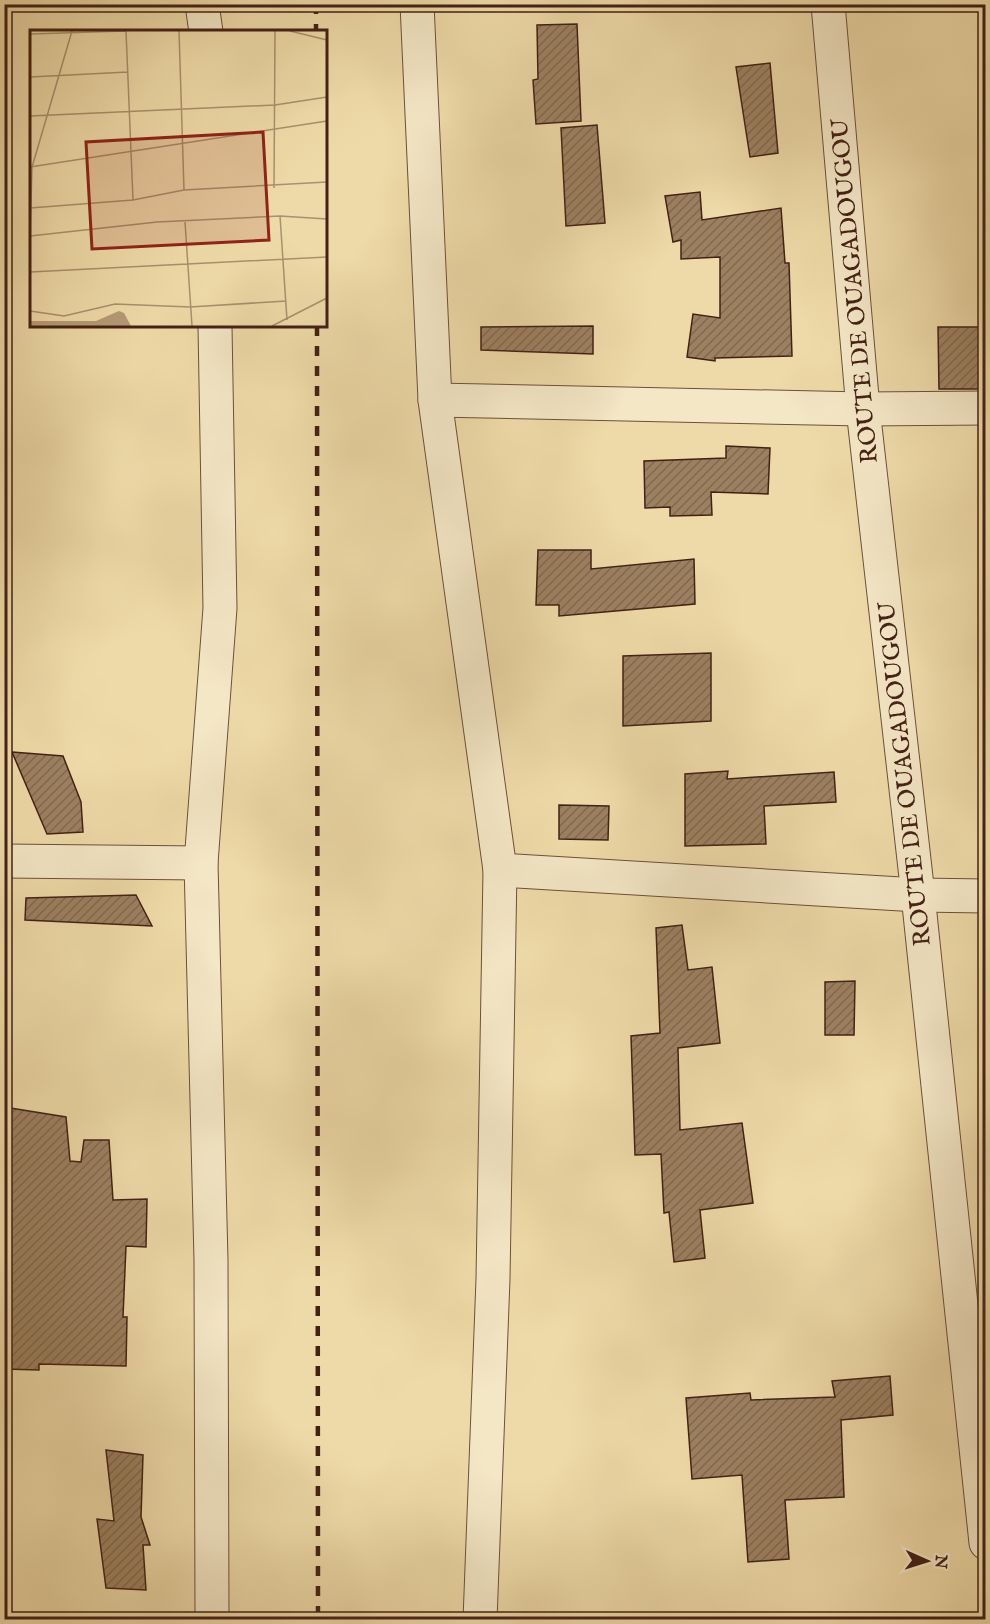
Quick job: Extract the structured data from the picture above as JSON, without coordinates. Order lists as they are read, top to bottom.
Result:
{
  "streets": {
    "street": ["ROUTE DE OUAGADOUGOU"]
  },
  "north": "right"
}
